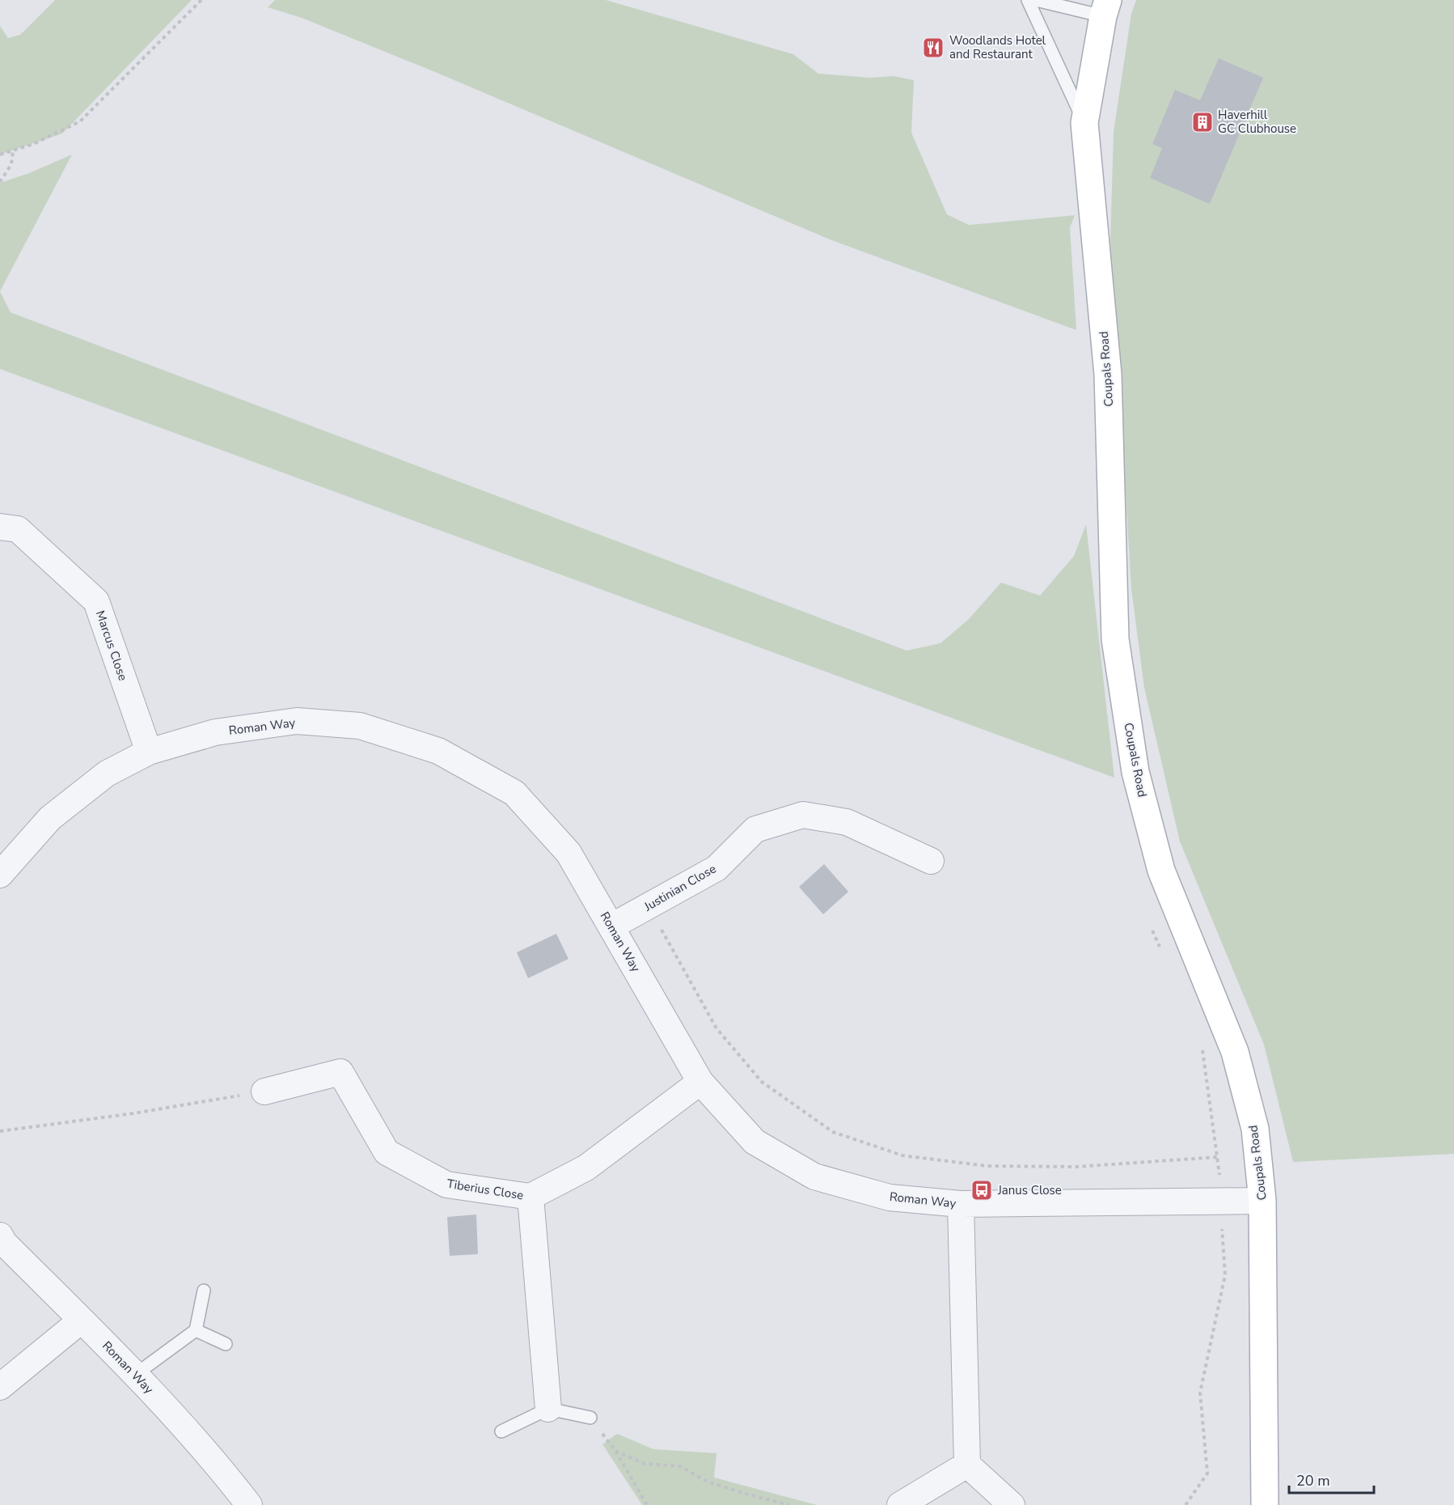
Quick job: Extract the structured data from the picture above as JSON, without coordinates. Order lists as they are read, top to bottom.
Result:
{
  "streets": {
    "street": [
      "Coupals Road",
      "Marcus Close",
      "Roman Way",
      "Justinian Close",
      "Tiberius Close"
    ]
  },
  "crossings": [
    ["Coupals Road", "Roman Way"],
    ["Marcus Close", "Roman Way"],
    ["Roman Way", "Justinian Close"],
    ["Roman Way", "Tiberius Close"]
  ],
  "places": {
    "restaurant": ["Woodlands Hotel and Restaurant"],
    "building": ["Haverhill GC Clubhouse"],
    "bus stop": ["Janus Close"]
  },
  "scale_bar": "20 m"
}
